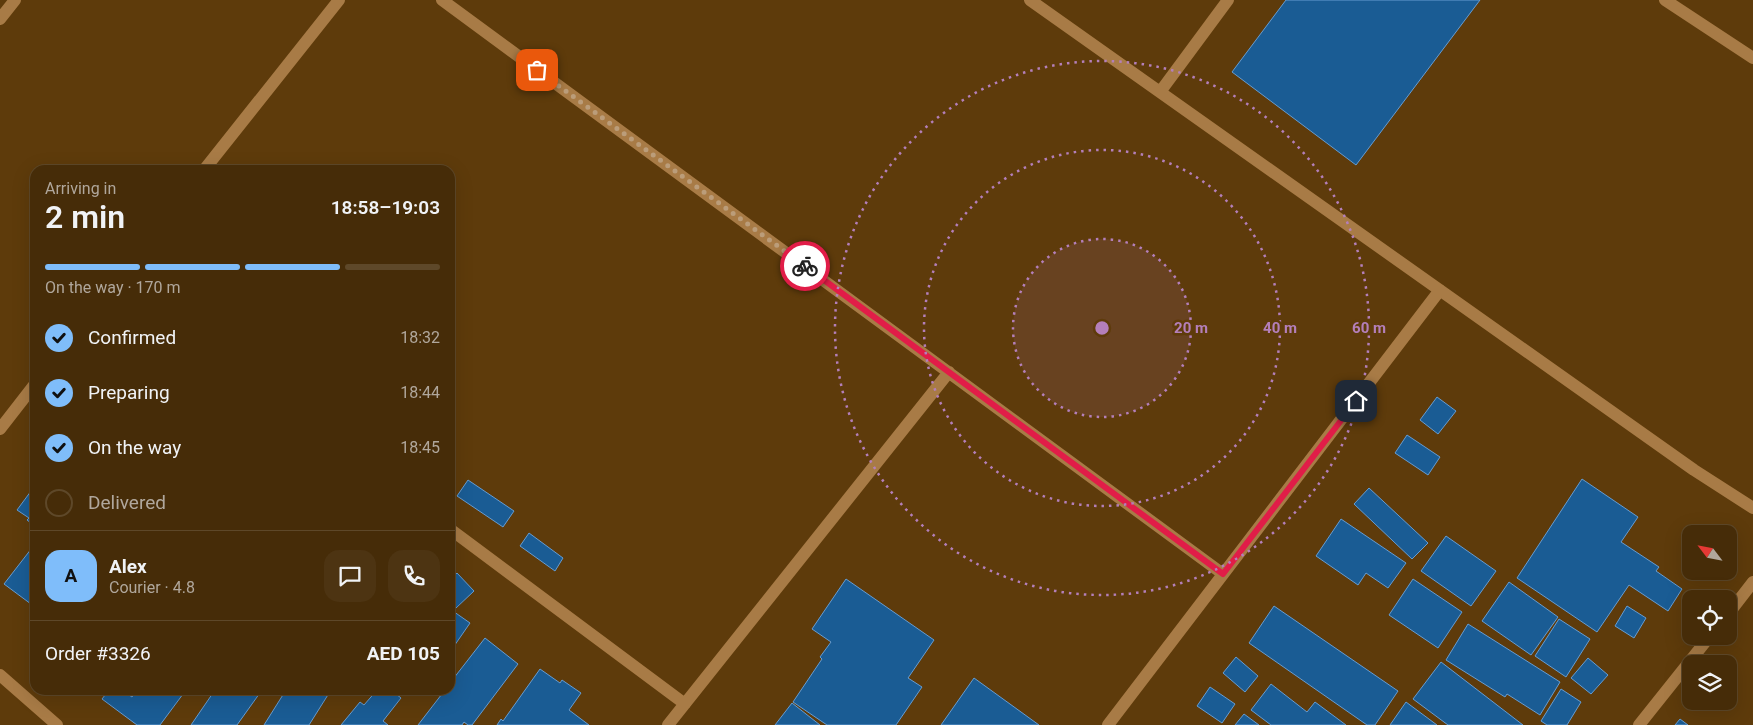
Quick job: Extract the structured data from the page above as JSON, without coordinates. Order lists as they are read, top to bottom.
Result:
{
  "north": "top left",
  "page": {
    "heading": ["2 min", "Arriving in", "18:58–19:03"],
    "panel": [
      "Alex",
      "Courier · 4.8",
      "Order #3326",
      "AED 105"
    ],
    "bar": "On the way · 170 m",
    "list": [
      ["Confirmed", "18:32"],
      ["Preparing", "18:44"],
      ["On the way", "18:45"],
      "Delivered"
    ],
    "round": "A"
  },
  "rings": ["20 m", "40 m", "60 m"]
}
